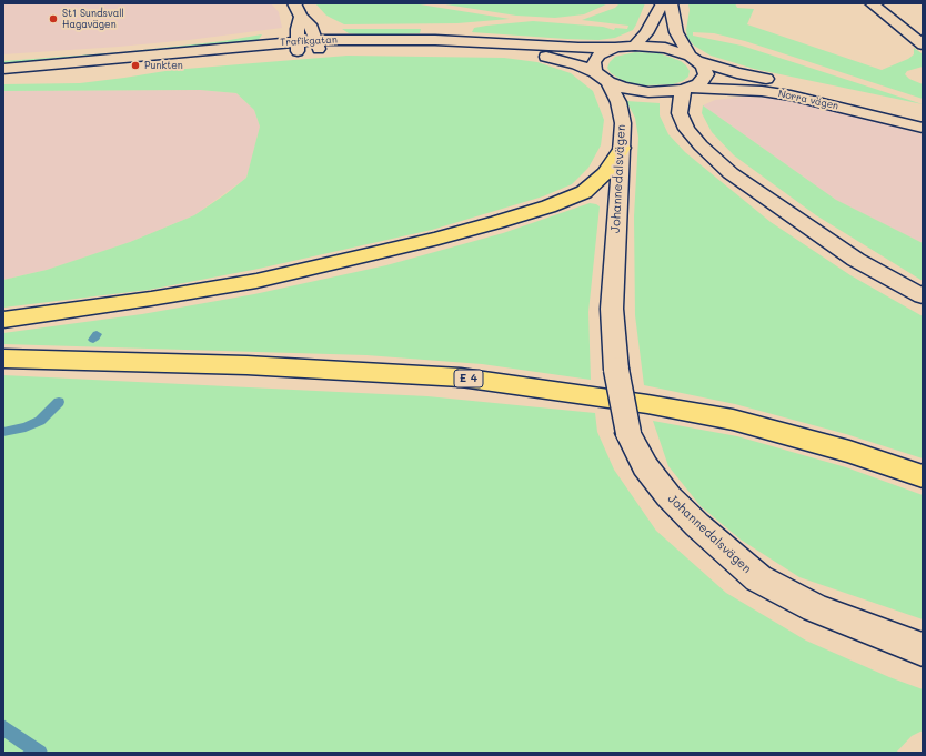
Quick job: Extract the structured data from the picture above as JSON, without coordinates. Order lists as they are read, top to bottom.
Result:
{
  "streets": {
    "highway": ["E 4"],
    "main road": ["Trafikgatan", "Norra vägen", "Johannedalsvägen"]
  },
  "crossings": [
    ["Trafikgatan", "Norra vägen"],
    ["Trafikgatan", "Johannedalsvägen"]
  ],
  "places": ["St1 Sundsvall Hagavägen", "Punkten"]
}
